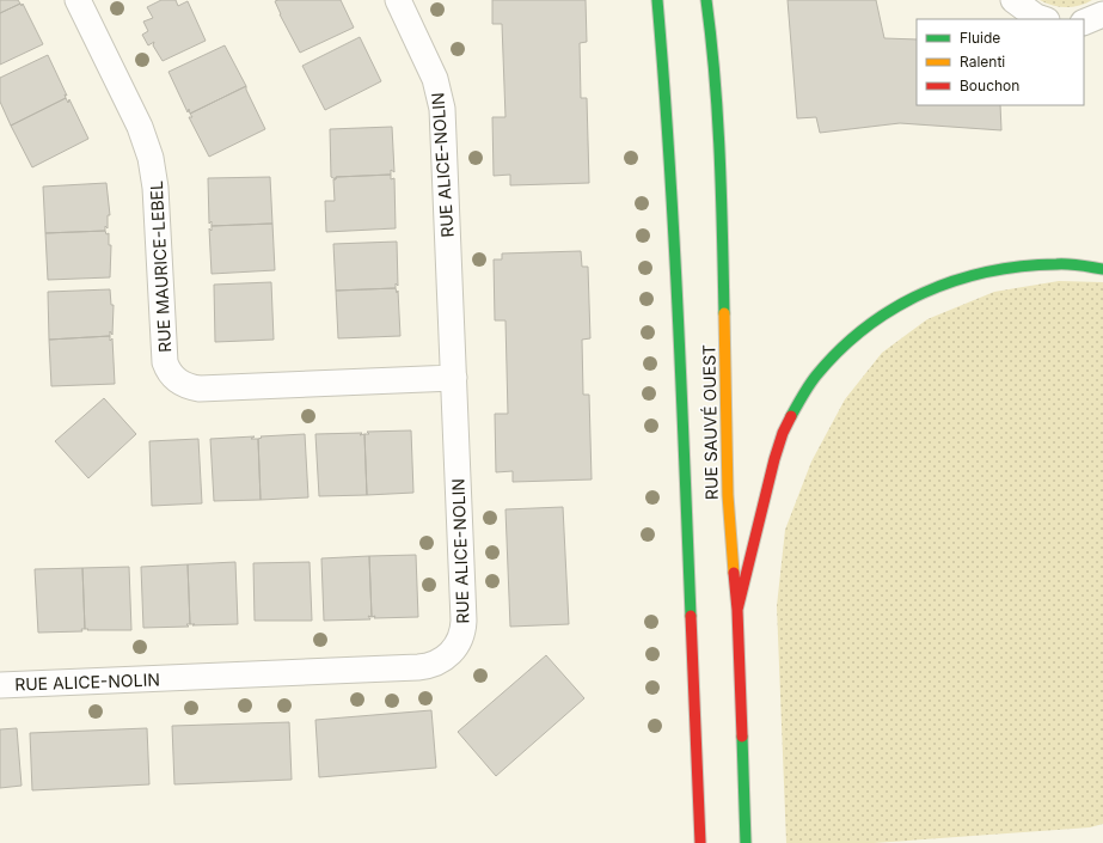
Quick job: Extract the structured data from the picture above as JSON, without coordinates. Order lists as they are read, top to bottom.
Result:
{
  "streets": {
    "main road": ["RUE SAUVÉ OUEST"],
    "street": ["RUE ALICE-NOLIN", "RUE MAURICE-LEBEL"]
  },
  "crossings": [
    ["RUE ALICE-NOLIN", "RUE MAURICE-LEBEL"]
  ],
  "legend": ["Fluide", "Ralenti", "Bouchon"]
}
